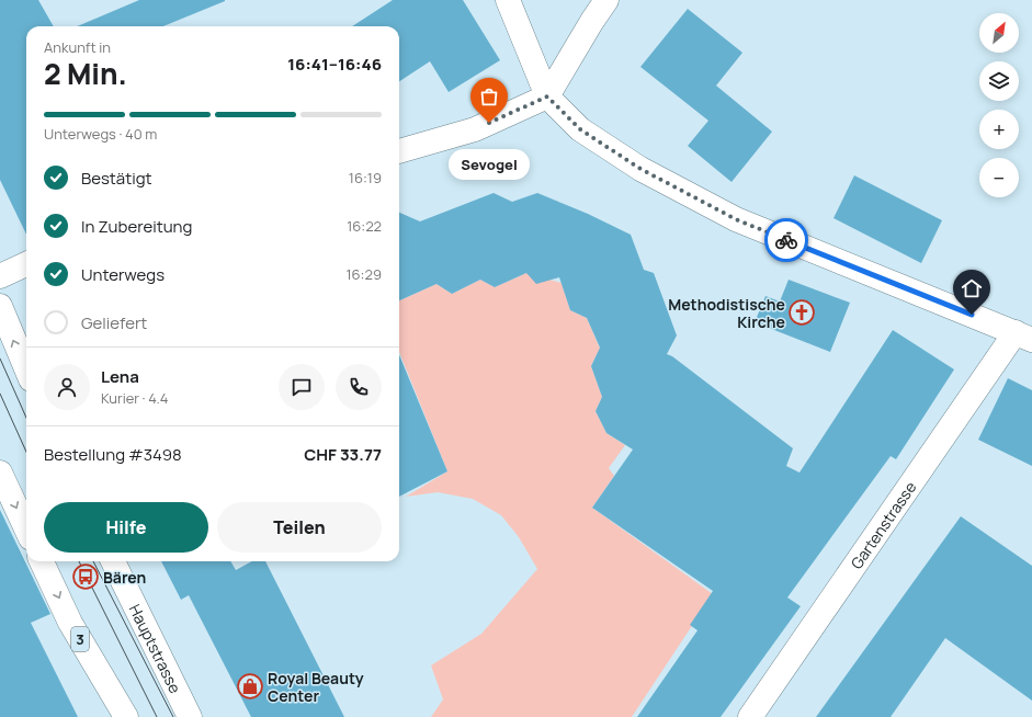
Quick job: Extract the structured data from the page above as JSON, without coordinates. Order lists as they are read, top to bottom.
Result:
{
  "streets": {
    "street": ["Gartenstrasse", "3", "Hauptstrasse"]
  },
  "places": {
    "other": ["Sevogel"],
    "church": ["Methodistische Kirche"],
    "bus stop": ["Bären"],
    "shop": ["Royal Beauty Center"]
  },
  "north": "top right",
  "page": {
    "map_buttons": ["+", "−"],
    "heading": ["2 Min.", "Ankunft in", "16:41–16:46"],
    "panel": [
      "Lena",
      "Kurier · 4.4",
      "Bestellung #3498",
      "CHF 33.77"
    ],
    "bar": "Unterwegs · 40 m",
    "bubble": "Sevogel",
    "list": [
      ["Bestätigt", "16:19"],
      ["In Zubereitung", "16:22"],
      ["Unterwegs", "16:29"],
      "Geliefert"
    ],
    "buttons": ["Hilfe", "Teilen"]
  }
}
